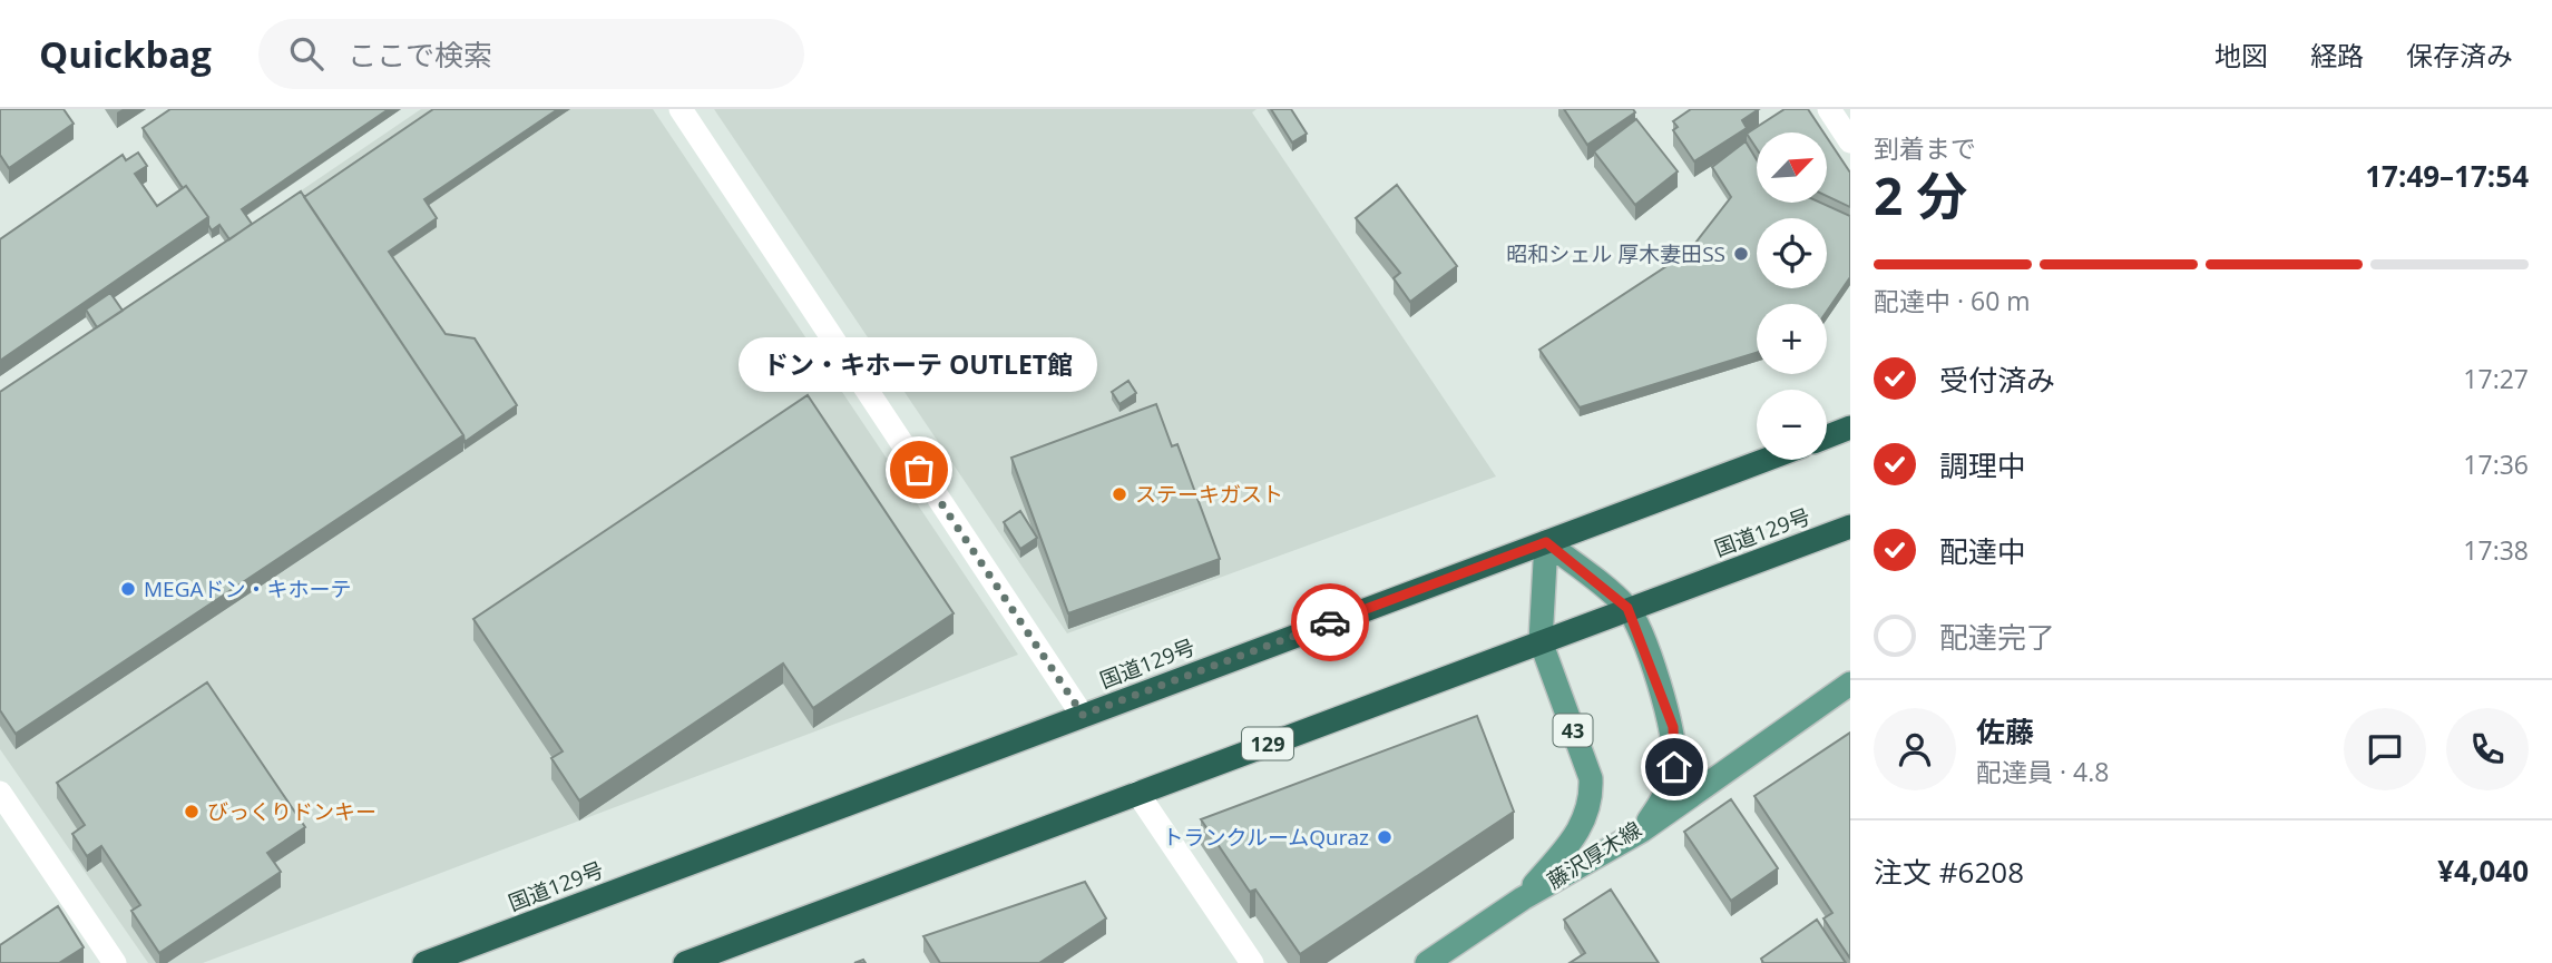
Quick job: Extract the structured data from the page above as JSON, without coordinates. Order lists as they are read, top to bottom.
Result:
{
  "streets": {
    "highway": ["国道129号", "129"],
    "main road": ["43", "藤沢厚木線"]
  },
  "crossings": [
    ["国道129号", "藤沢厚木線"],
    ["43", "藤沢厚木線"]
  ],
  "places": [
    "昭和シェル 厚木妻田SS",
    "ドン・キホーテ OUTLET館",
    "ステーキガスト",
    "MEGAドン・キホーテ",
    "びっくりドンキー",
    "トランクルームQuraz"
  ],
  "north": "top right",
  "page": {
    "header": "Quickbag",
    "search": "ここで検索",
    "nav": ["地図", "経路", "保存済み"],
    "heading": ["2 分", "到着まで", "17:49–17:54"],
    "panel": [
      "佐藤",
      "配達員 · 4.8",
      "注文 #6208",
      "¥4,040"
    ],
    "map_buttons": ["+", "−"],
    "bar": "配達中 · 60 m",
    "list": [
      ["受付済み", "17:27"],
      ["調理中", "17:36"],
      ["配達中", "17:38"],
      "配達完了"
    ],
    "bubble": "ドン・キホーテ OUTLET館"
  }
}
